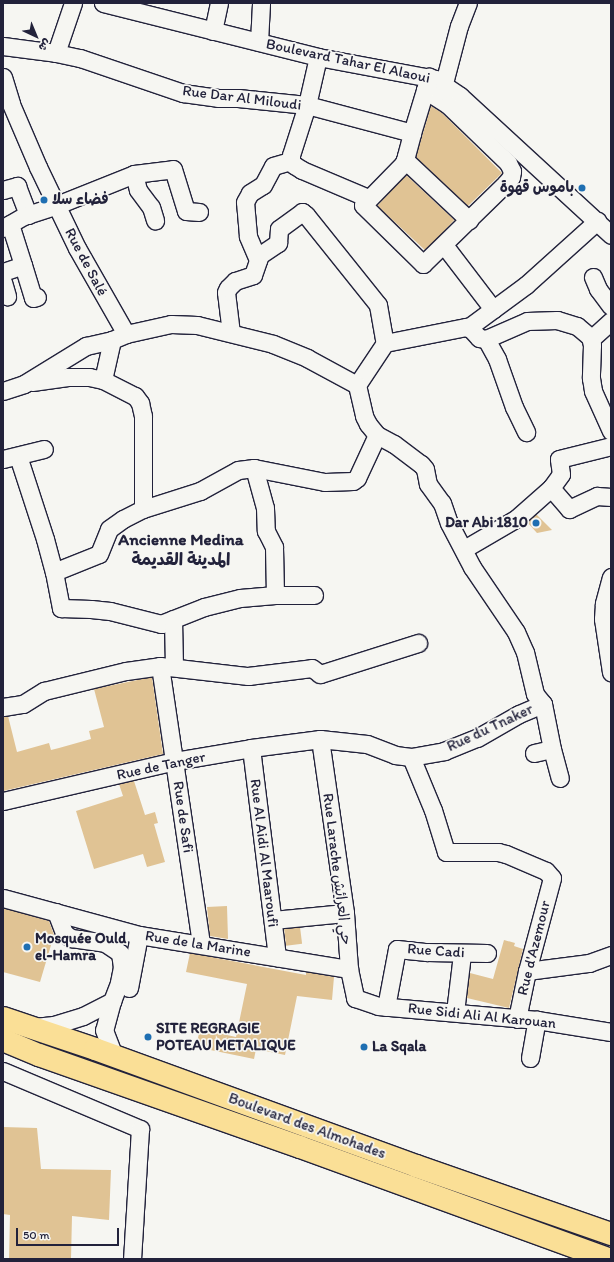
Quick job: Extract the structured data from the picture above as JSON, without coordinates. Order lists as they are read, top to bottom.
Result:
{
  "streets": {
    "main road": ["Boulevard des Almohades"],
    "street": [
      "Boulevard Tahar El Alaoui",
      "Rue Dar Al Miloudi",
      "Rue de Salé",
      "Rue du Tnaker",
      "Rue de Tanger",
      "Rue de Safi",
      "Rue Al Aidi Al Maaroufi",
      "Rue Larache حي العرائش",
      "Rue de la Marine",
      "Rue d'Azemour",
      "Rue Cadi",
      "Rue Sidi Ali Al Karouan"
    ]
  },
  "crossings": [
    ["Rue du Tnaker", "Rue de Tanger"],
    ["Rue du Tnaker", "Rue Larache حي العرائش"],
    ["Rue du Tnaker", "Rue d'Azemour"],
    ["Rue de Tanger", "Rue de Safi"],
    ["Rue de Tanger", "Rue Al Aidi Al Maaroufi"],
    ["Rue de Tanger", "Rue Larache حي العرائش"],
    ["Rue de Safi", "Rue de la Marine"],
    ["Rue Al Aidi Al Maaroufi", "Rue de la Marine"],
    ["Rue Larache حي العرائش", "Rue de la Marine"],
    ["Rue Larache حي العرائش", "Rue Sidi Ali Al Karouan"],
    ["Rue d'Azemour", "Rue Sidi Ali Al Karouan"],
    ["Rue Cadi", "Rue Sidi Ali Al Karouan"]
  ],
  "districts": ["Ancienne Medina المدينة القديمة"],
  "places": [
    "باموس قهوة",
    "فضاء سلا",
    "Dar Abi 1810",
    "Mosquée Ould el-Hamra",
    "SITE REGRAGIE POTEAU METALIQUE",
    "La Sqala"
  ],
  "scale_bar": "50 m",
  "north": "bottom right"
}
